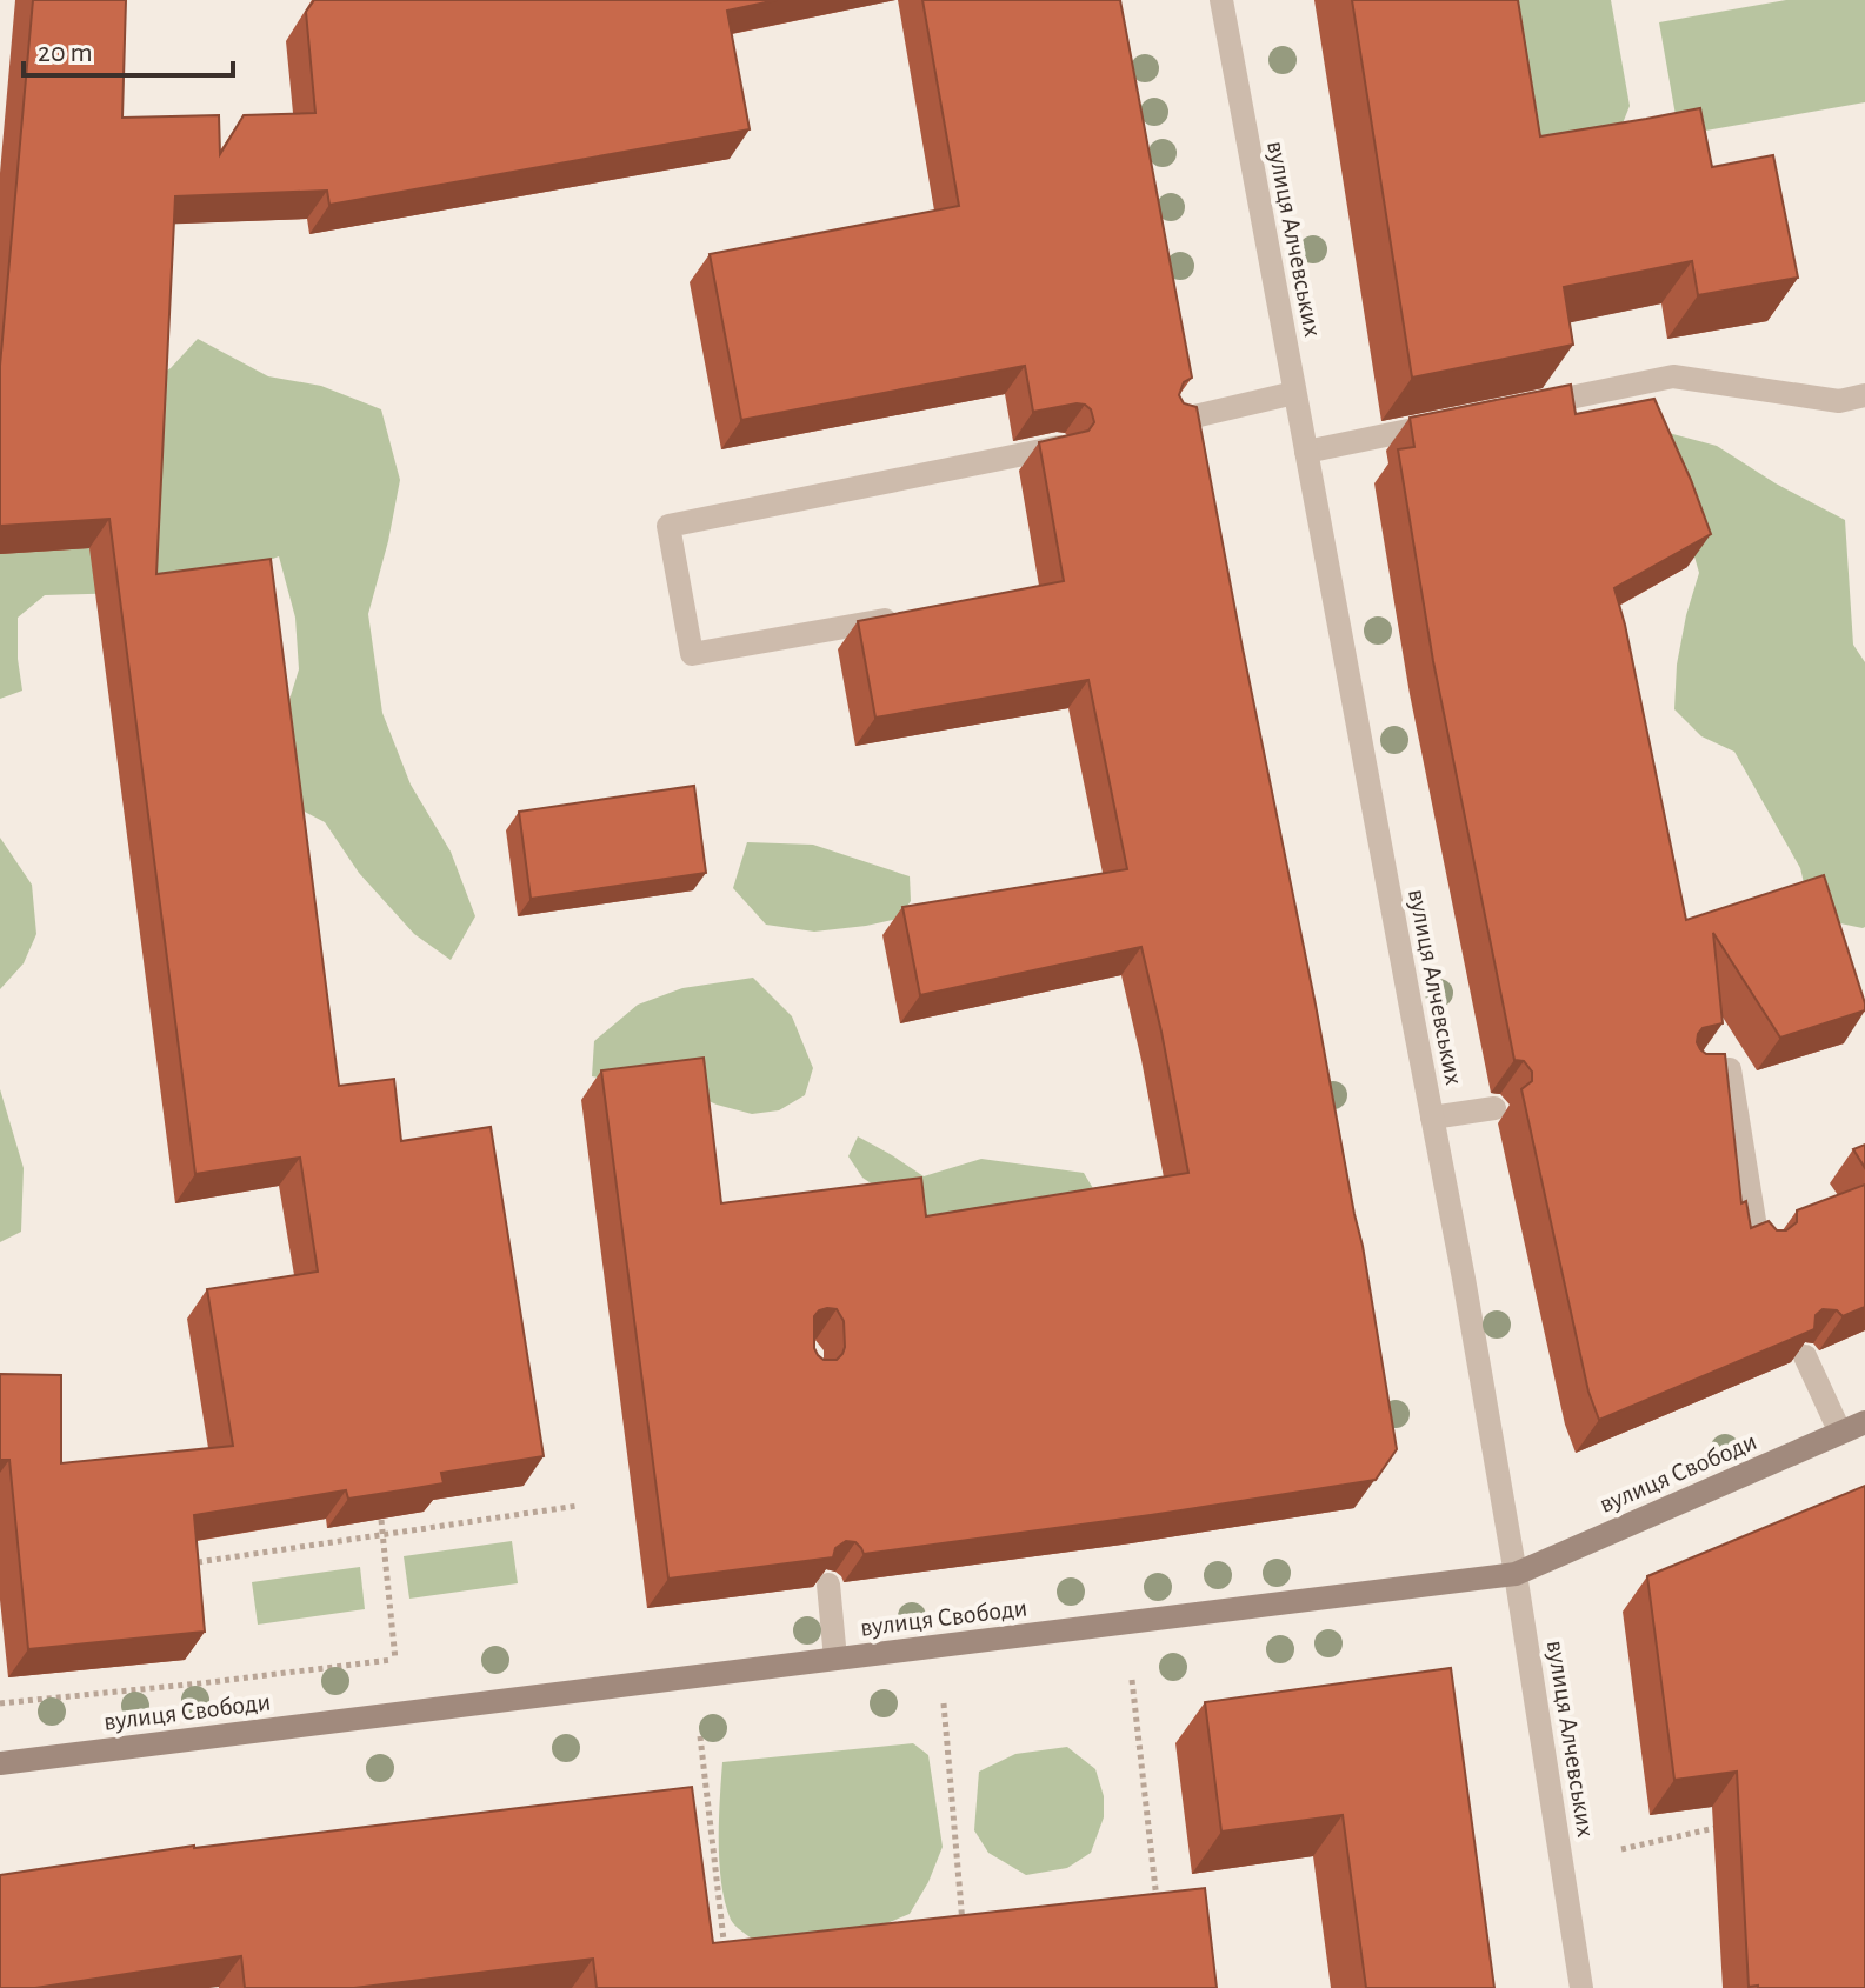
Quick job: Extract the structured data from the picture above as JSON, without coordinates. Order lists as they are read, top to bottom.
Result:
{
  "streets": {
    "main road": ["вулиця Свободи"],
    "street": ["вулиця Алчевських"]
  },
  "crossings": [
    ["вулиця Алчевських", "вулиця Свободи"]
  ],
  "scale_bar": "20 m"
}
